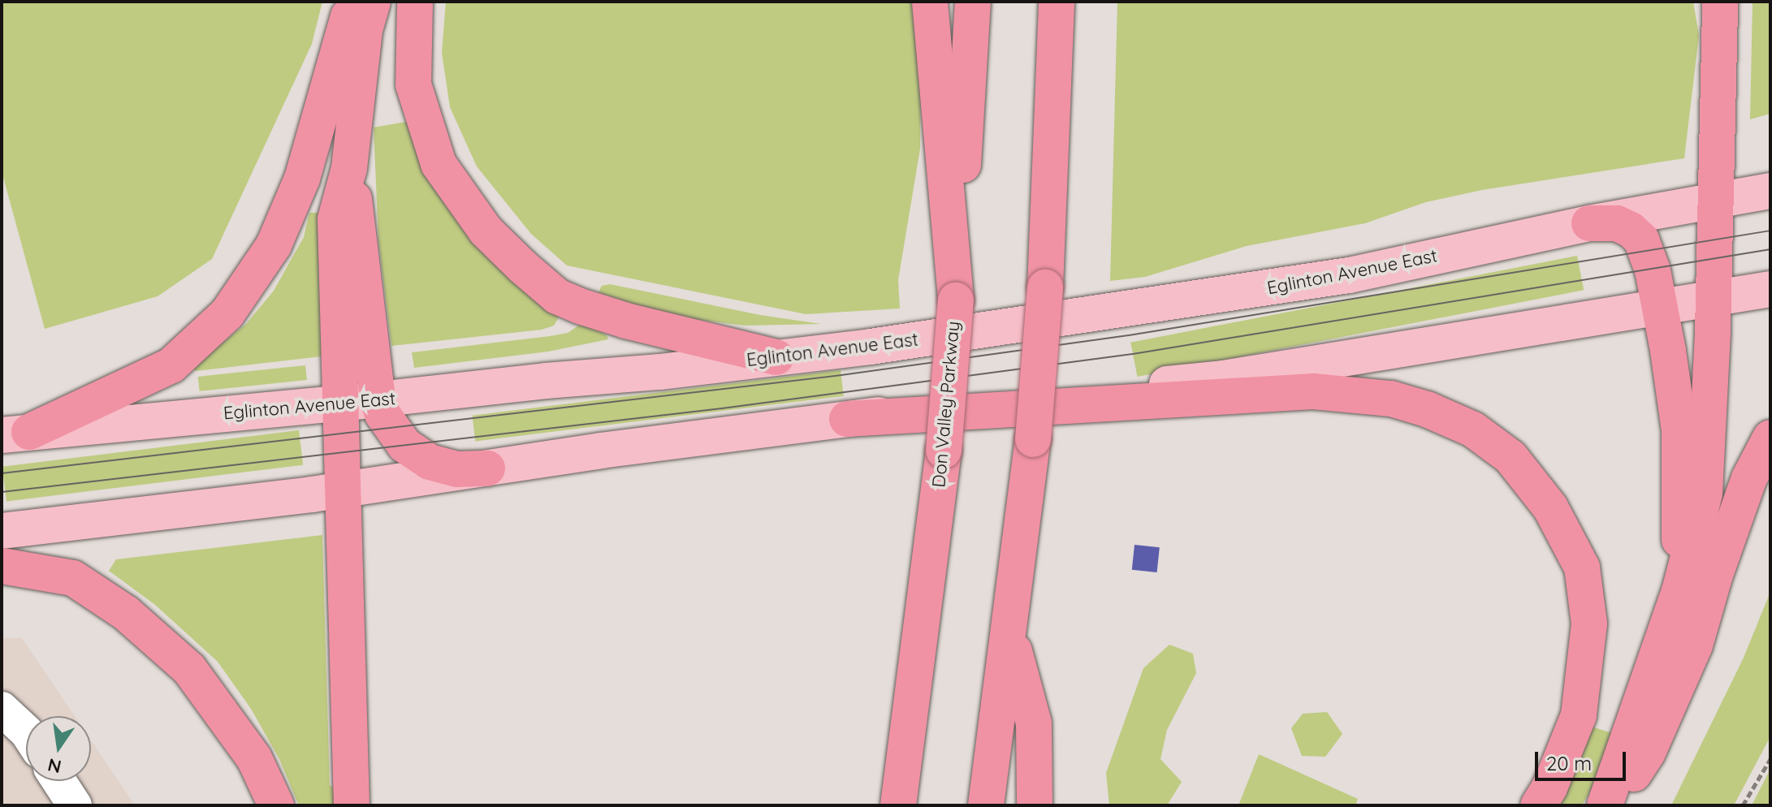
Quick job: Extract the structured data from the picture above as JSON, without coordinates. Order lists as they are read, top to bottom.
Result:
{
  "streets": {
    "highway": ["Don Valley Parkway"],
    "main road": ["Eglinton Avenue East"]
  },
  "scale_bar": "20 m",
  "north": "bottom"
}
